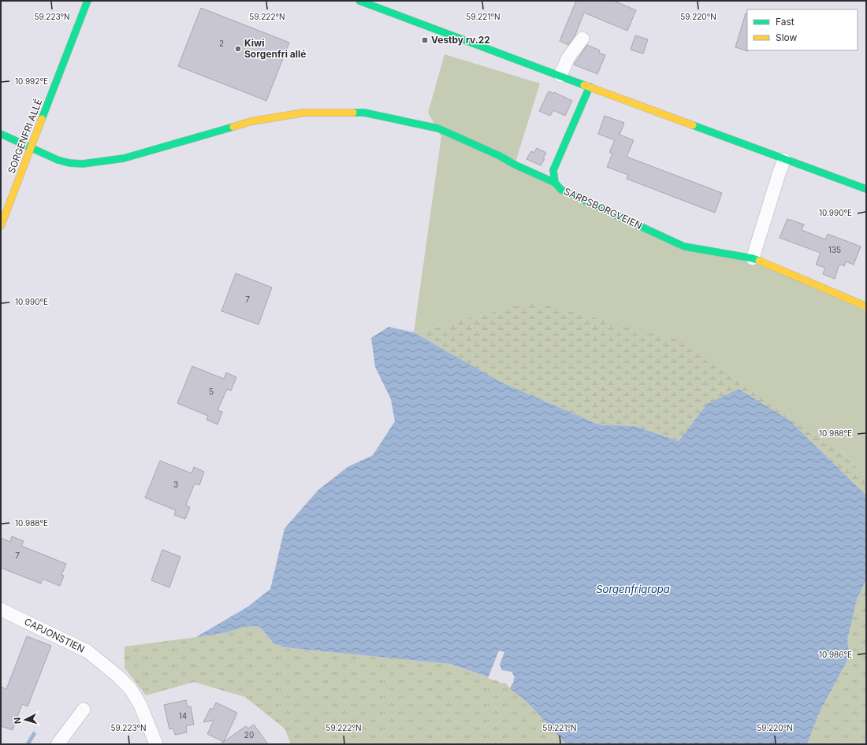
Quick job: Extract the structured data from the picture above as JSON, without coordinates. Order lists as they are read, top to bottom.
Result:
{
  "streets": {
    "main road": ["SORGENFRI ALLÉ", "SARPSBORGVEIEN"],
    "street": ["CAPJONSTIEN"]
  },
  "water": ["Sorgenfrigropa"],
  "places": {
    "transit": ["Vestby rv.22"],
    "other": ["Kiwi Sorgenfri allé"]
  },
  "house_numbers": [
    "2",
    "135",
    "7",
    "5",
    "3",
    "7",
    "14",
    "20"
  ],
  "legend": ["Fast", "Slow"],
  "north": "left",
  "coordinates": [
    "59.223°N",
    "59.222°N",
    "59.221°N",
    "59.220°N",
    "10.992°E",
    "10.990°E",
    "10.988°E",
    "10.986°E"
  ]
}
